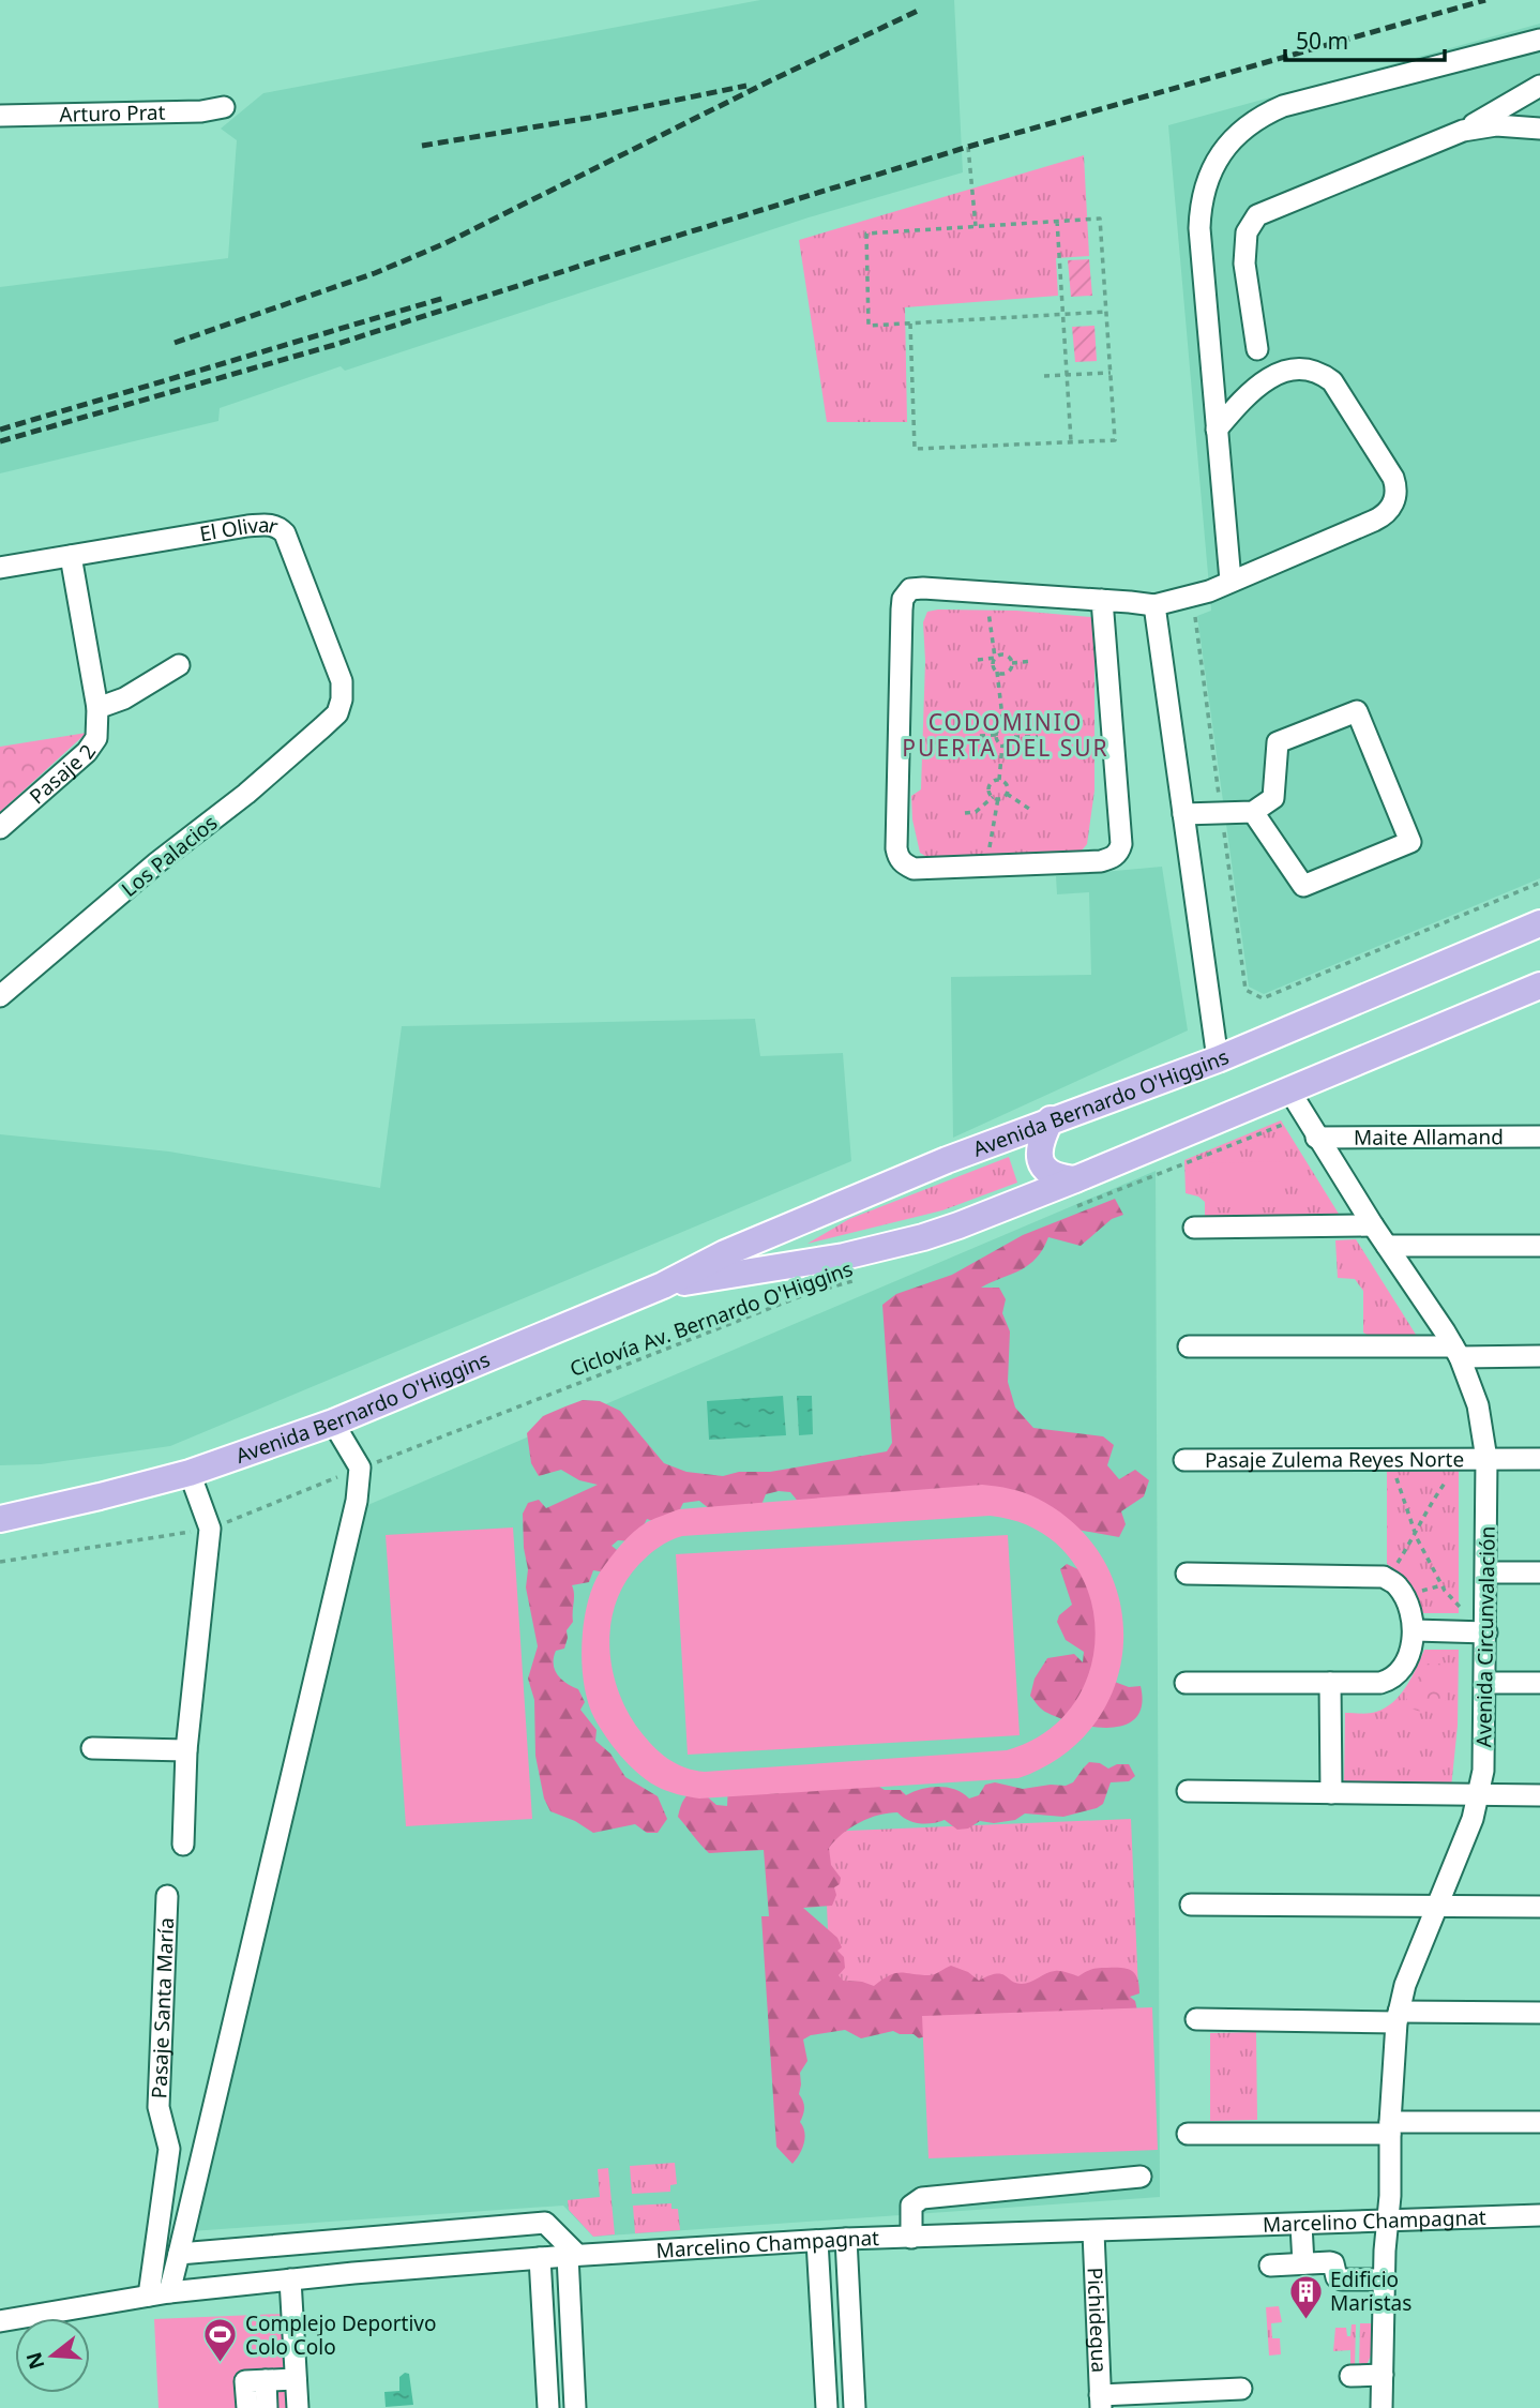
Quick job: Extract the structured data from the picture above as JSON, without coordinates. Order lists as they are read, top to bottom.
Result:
{
  "streets": {
    "main road": ["Avenida Bernardo O'Higgins"],
    "street": [
      "Arturo Prat",
      "El Olivar",
      "Pasaje 2",
      "Los Palacios",
      "Maite Allamand",
      "Pasaje Zulema Reyes Norte",
      "Avenida Circunvalación",
      "Pasaje Santa María",
      "Marcelino Champagnat",
      "Pichidegua"
    ],
    "path": ["Ciclovía Av. Bernardo O'Higgins"]
  },
  "crossings": [
    ["El Olivar", "Pasaje 2"],
    ["El Olivar", "Los Palacios"],
    ["Avenida Bernardo O'Higgins", "Avenida Circunvalación"],
    ["Maite Allamand", "Avenida Circunvalación"],
    ["Pasaje Zulema Reyes Norte", "Avenida Circunvalación"],
    ["Avenida Circunvalación", "Marcelino Champagnat"],
    ["Pasaje Santa María", "Marcelino Champagnat"],
    ["Marcelino Champagnat", "Pichidegua"]
  ],
  "districts": ["CODOMINIO PUERTA DEL SUR"],
  "places": {
    "building": ["Edificio Maristas"],
    "sports": ["Complejo Deportivo Colo Colo"]
  },
  "scale_bar": "50 m",
  "north": "left"
}
